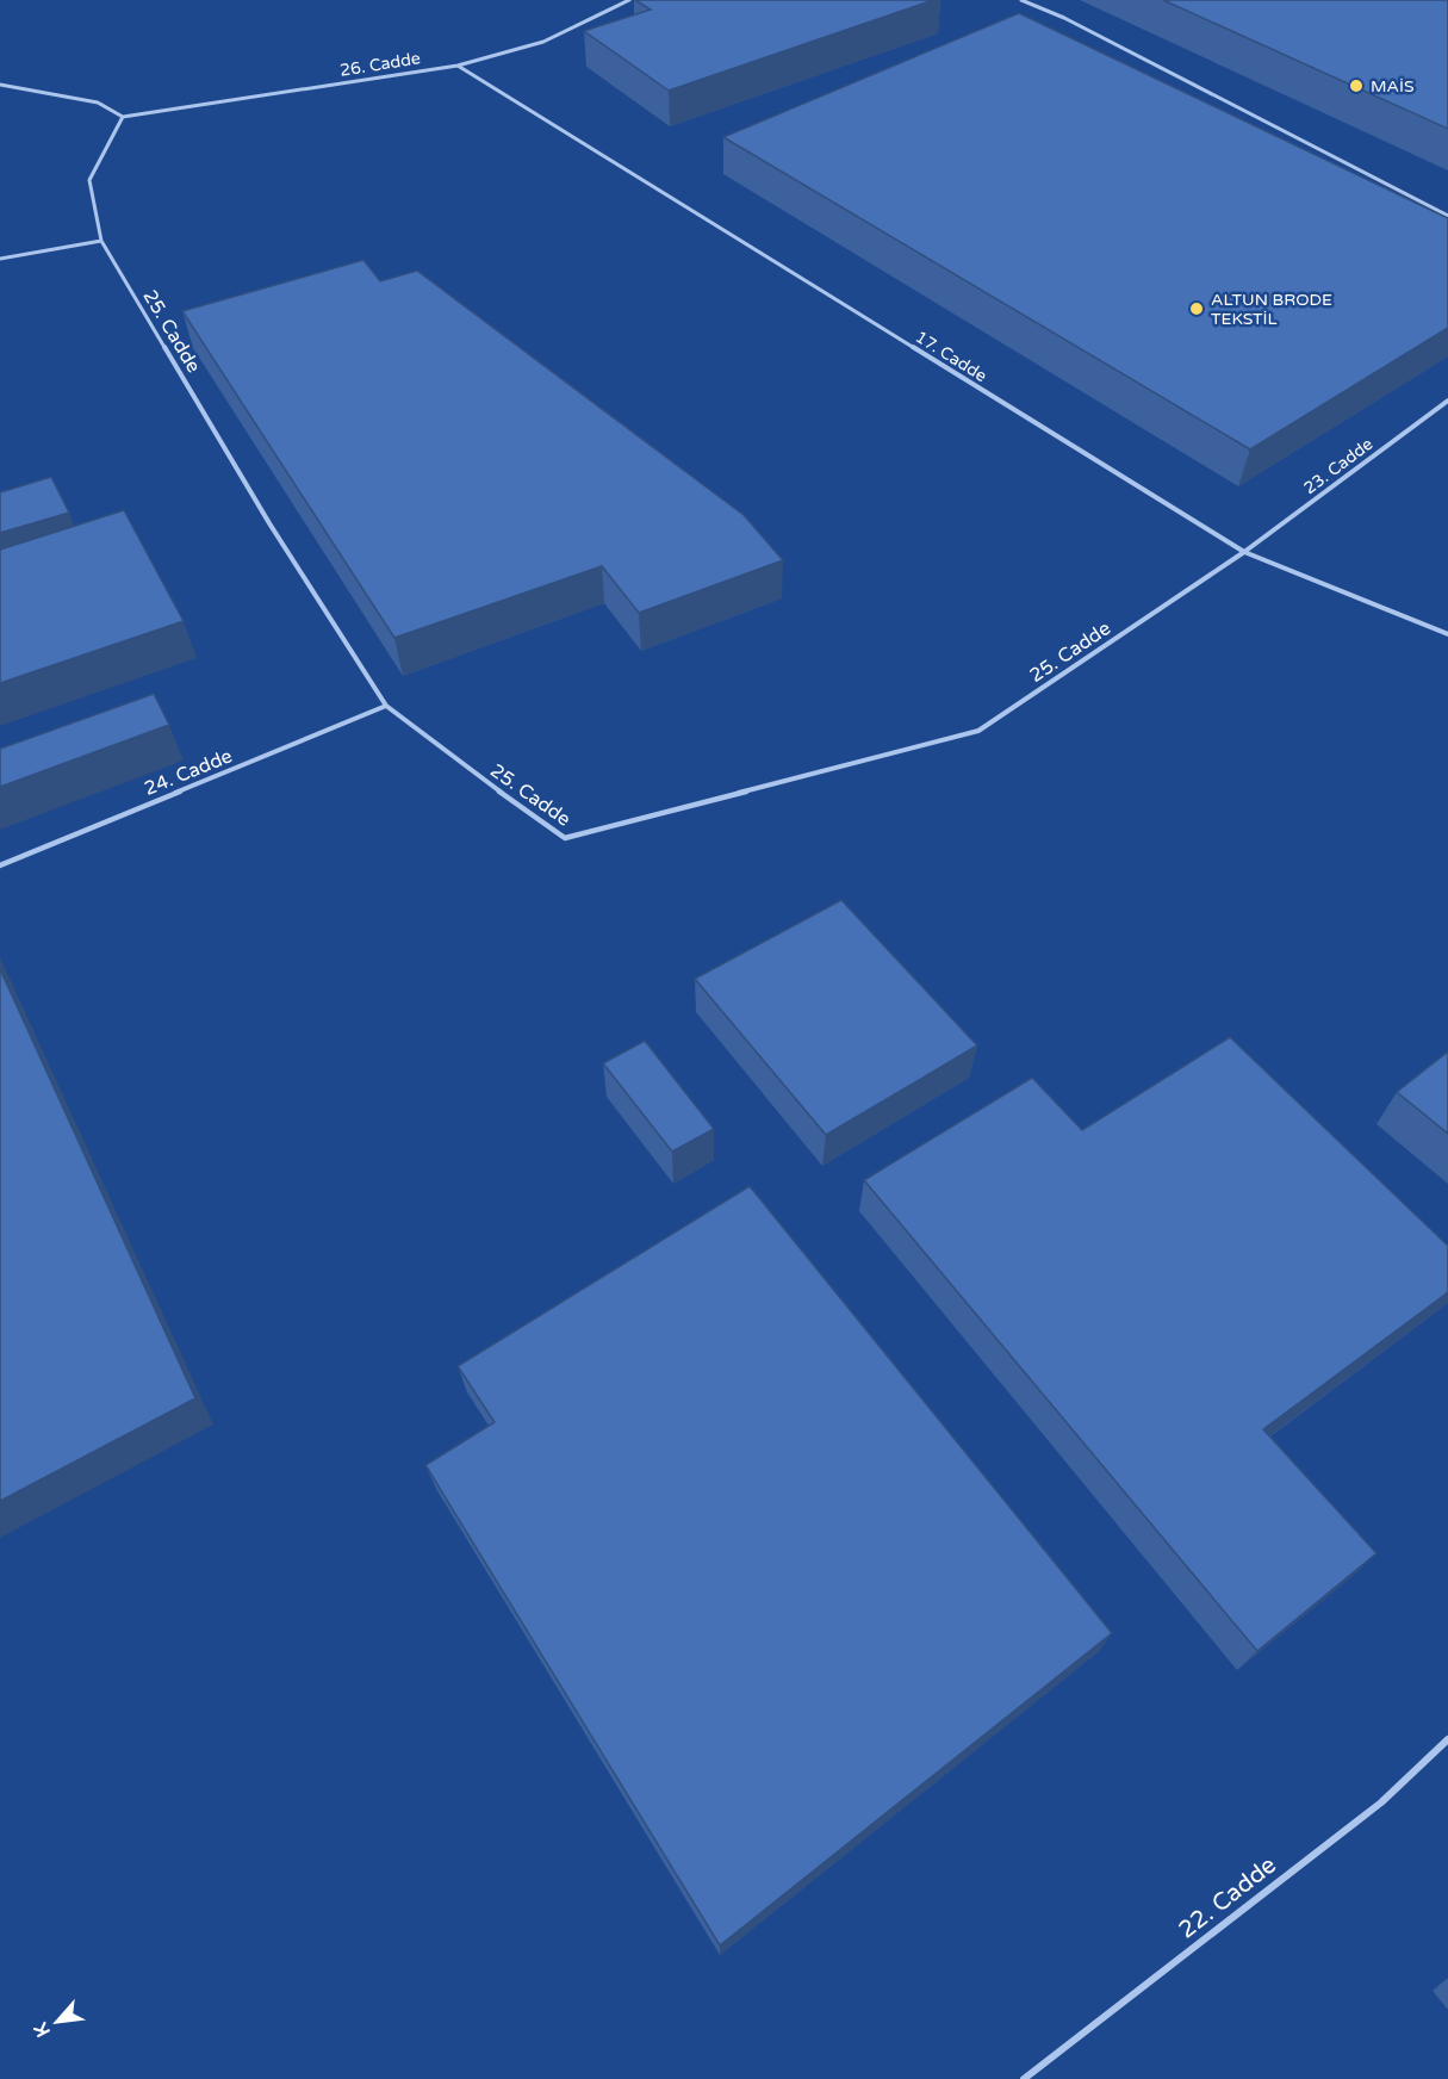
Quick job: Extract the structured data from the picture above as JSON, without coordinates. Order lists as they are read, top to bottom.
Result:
{
  "streets": {
    "lane": [
      "26. Cadde",
      "25. Cadde",
      "17. Cadde",
      "23. Cadde",
      "24. Cadde",
      "22. Cadde"
    ]
  },
  "crossings": [
    ["26. Cadde", "25. Cadde"],
    ["26. Cadde", "17. Cadde"],
    ["25. Cadde", "17. Cadde"],
    ["25. Cadde", "23. Cadde"],
    ["25. Cadde", "24. Cadde"],
    ["17. Cadde", "23. Cadde"]
  ],
  "places": ["MAİS", "ALTUN BRODE TEKSTİL"],
  "north": "bottom left"
}
